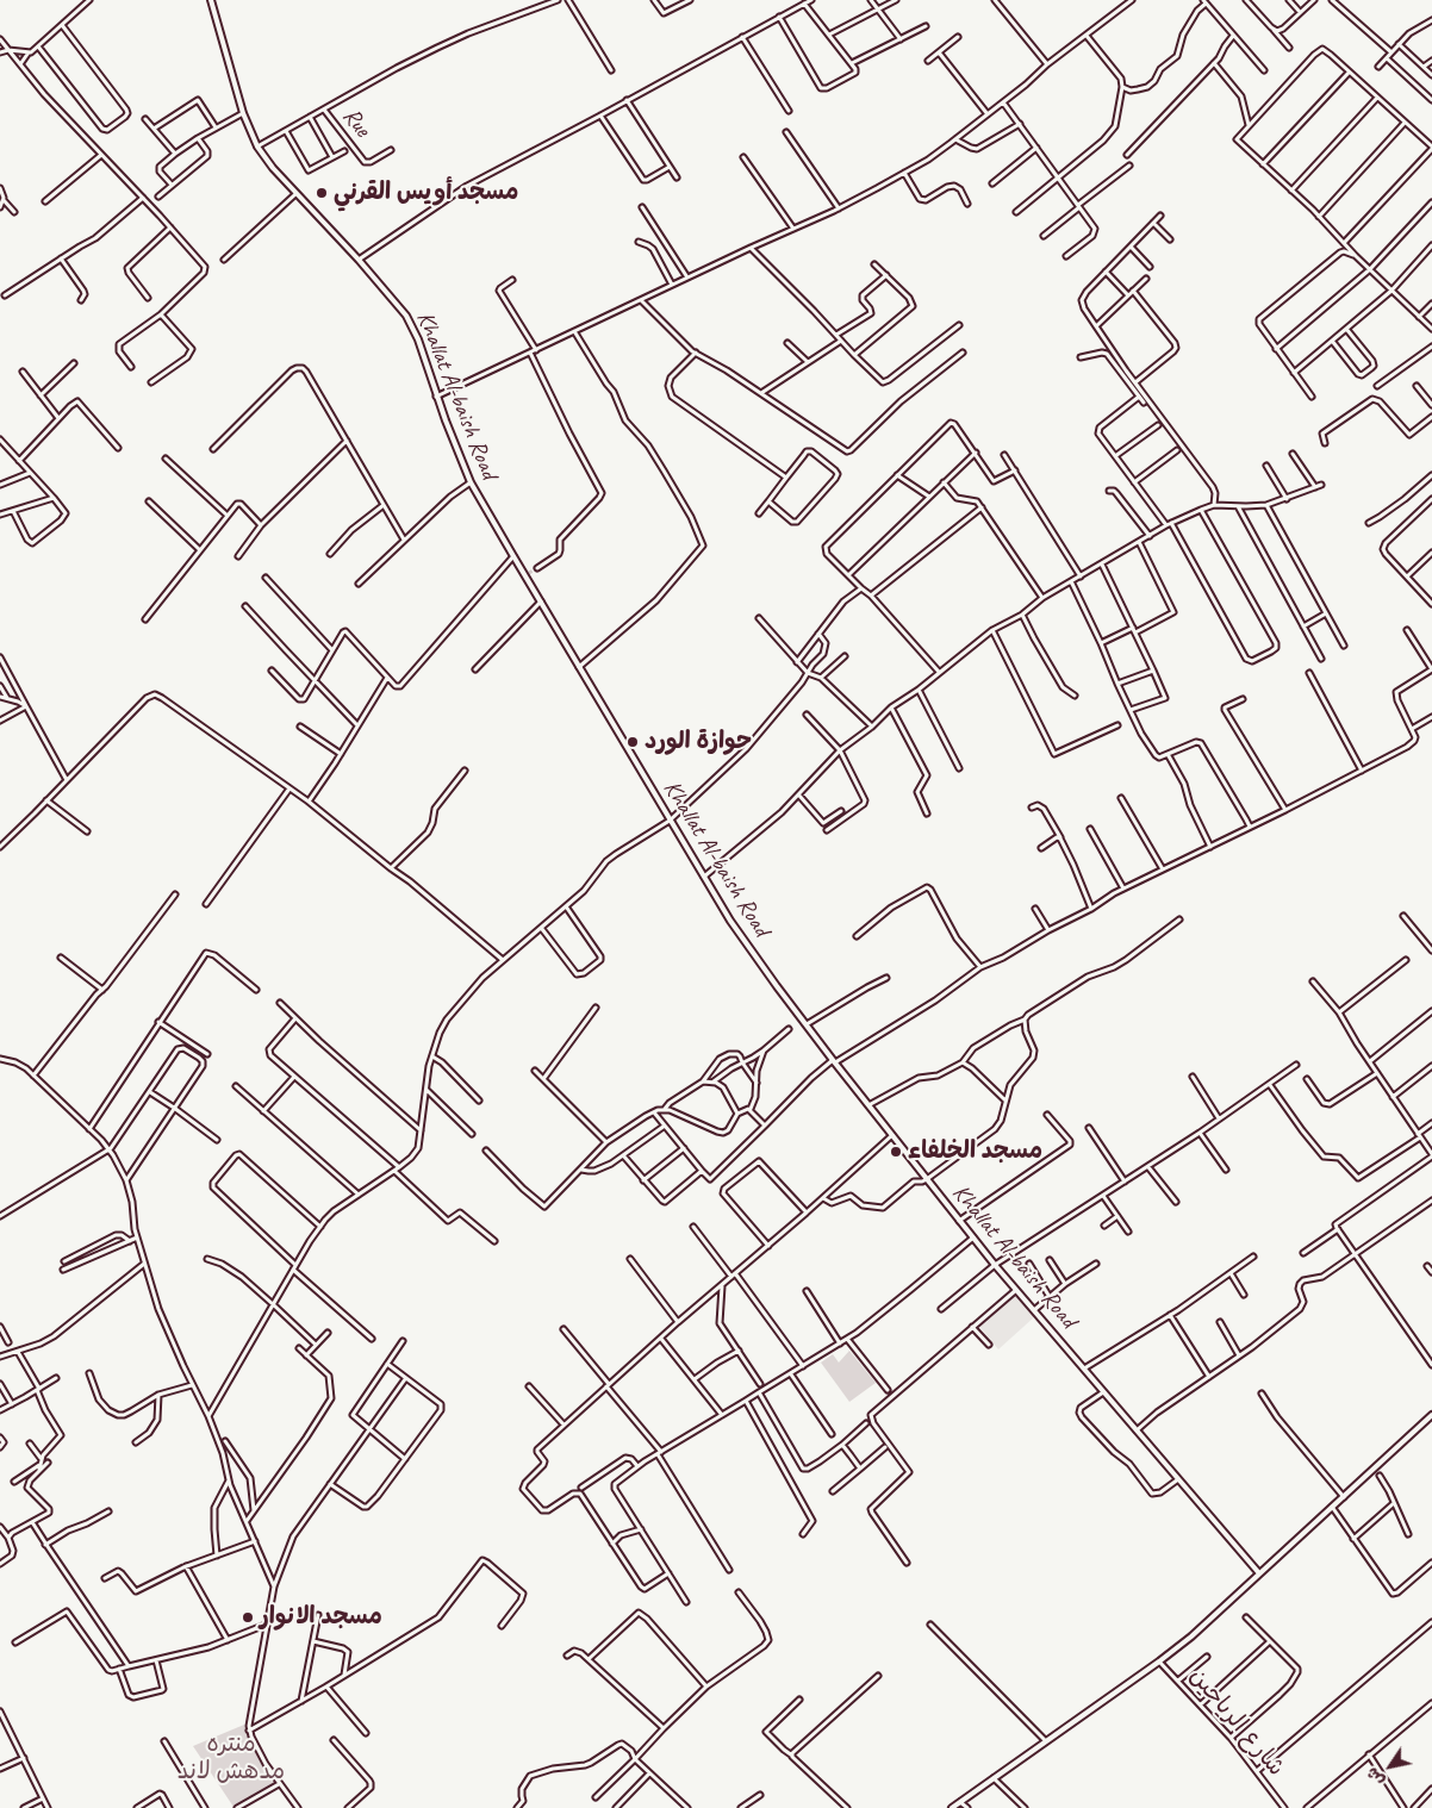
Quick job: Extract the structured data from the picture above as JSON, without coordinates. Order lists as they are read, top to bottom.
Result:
{
  "streets": {
    "street": ["Rue", "Khallat Al-baish Road", "شارع الرياحين"]
  },
  "parks": ["منتره مدهش لاند"],
  "places": [
    "مسجد أويس القرني",
    "حوازة الورد",
    "مسجد الخلفاء",
    "مسجد الانوار"
  ],
  "north": "bottom left"
}
